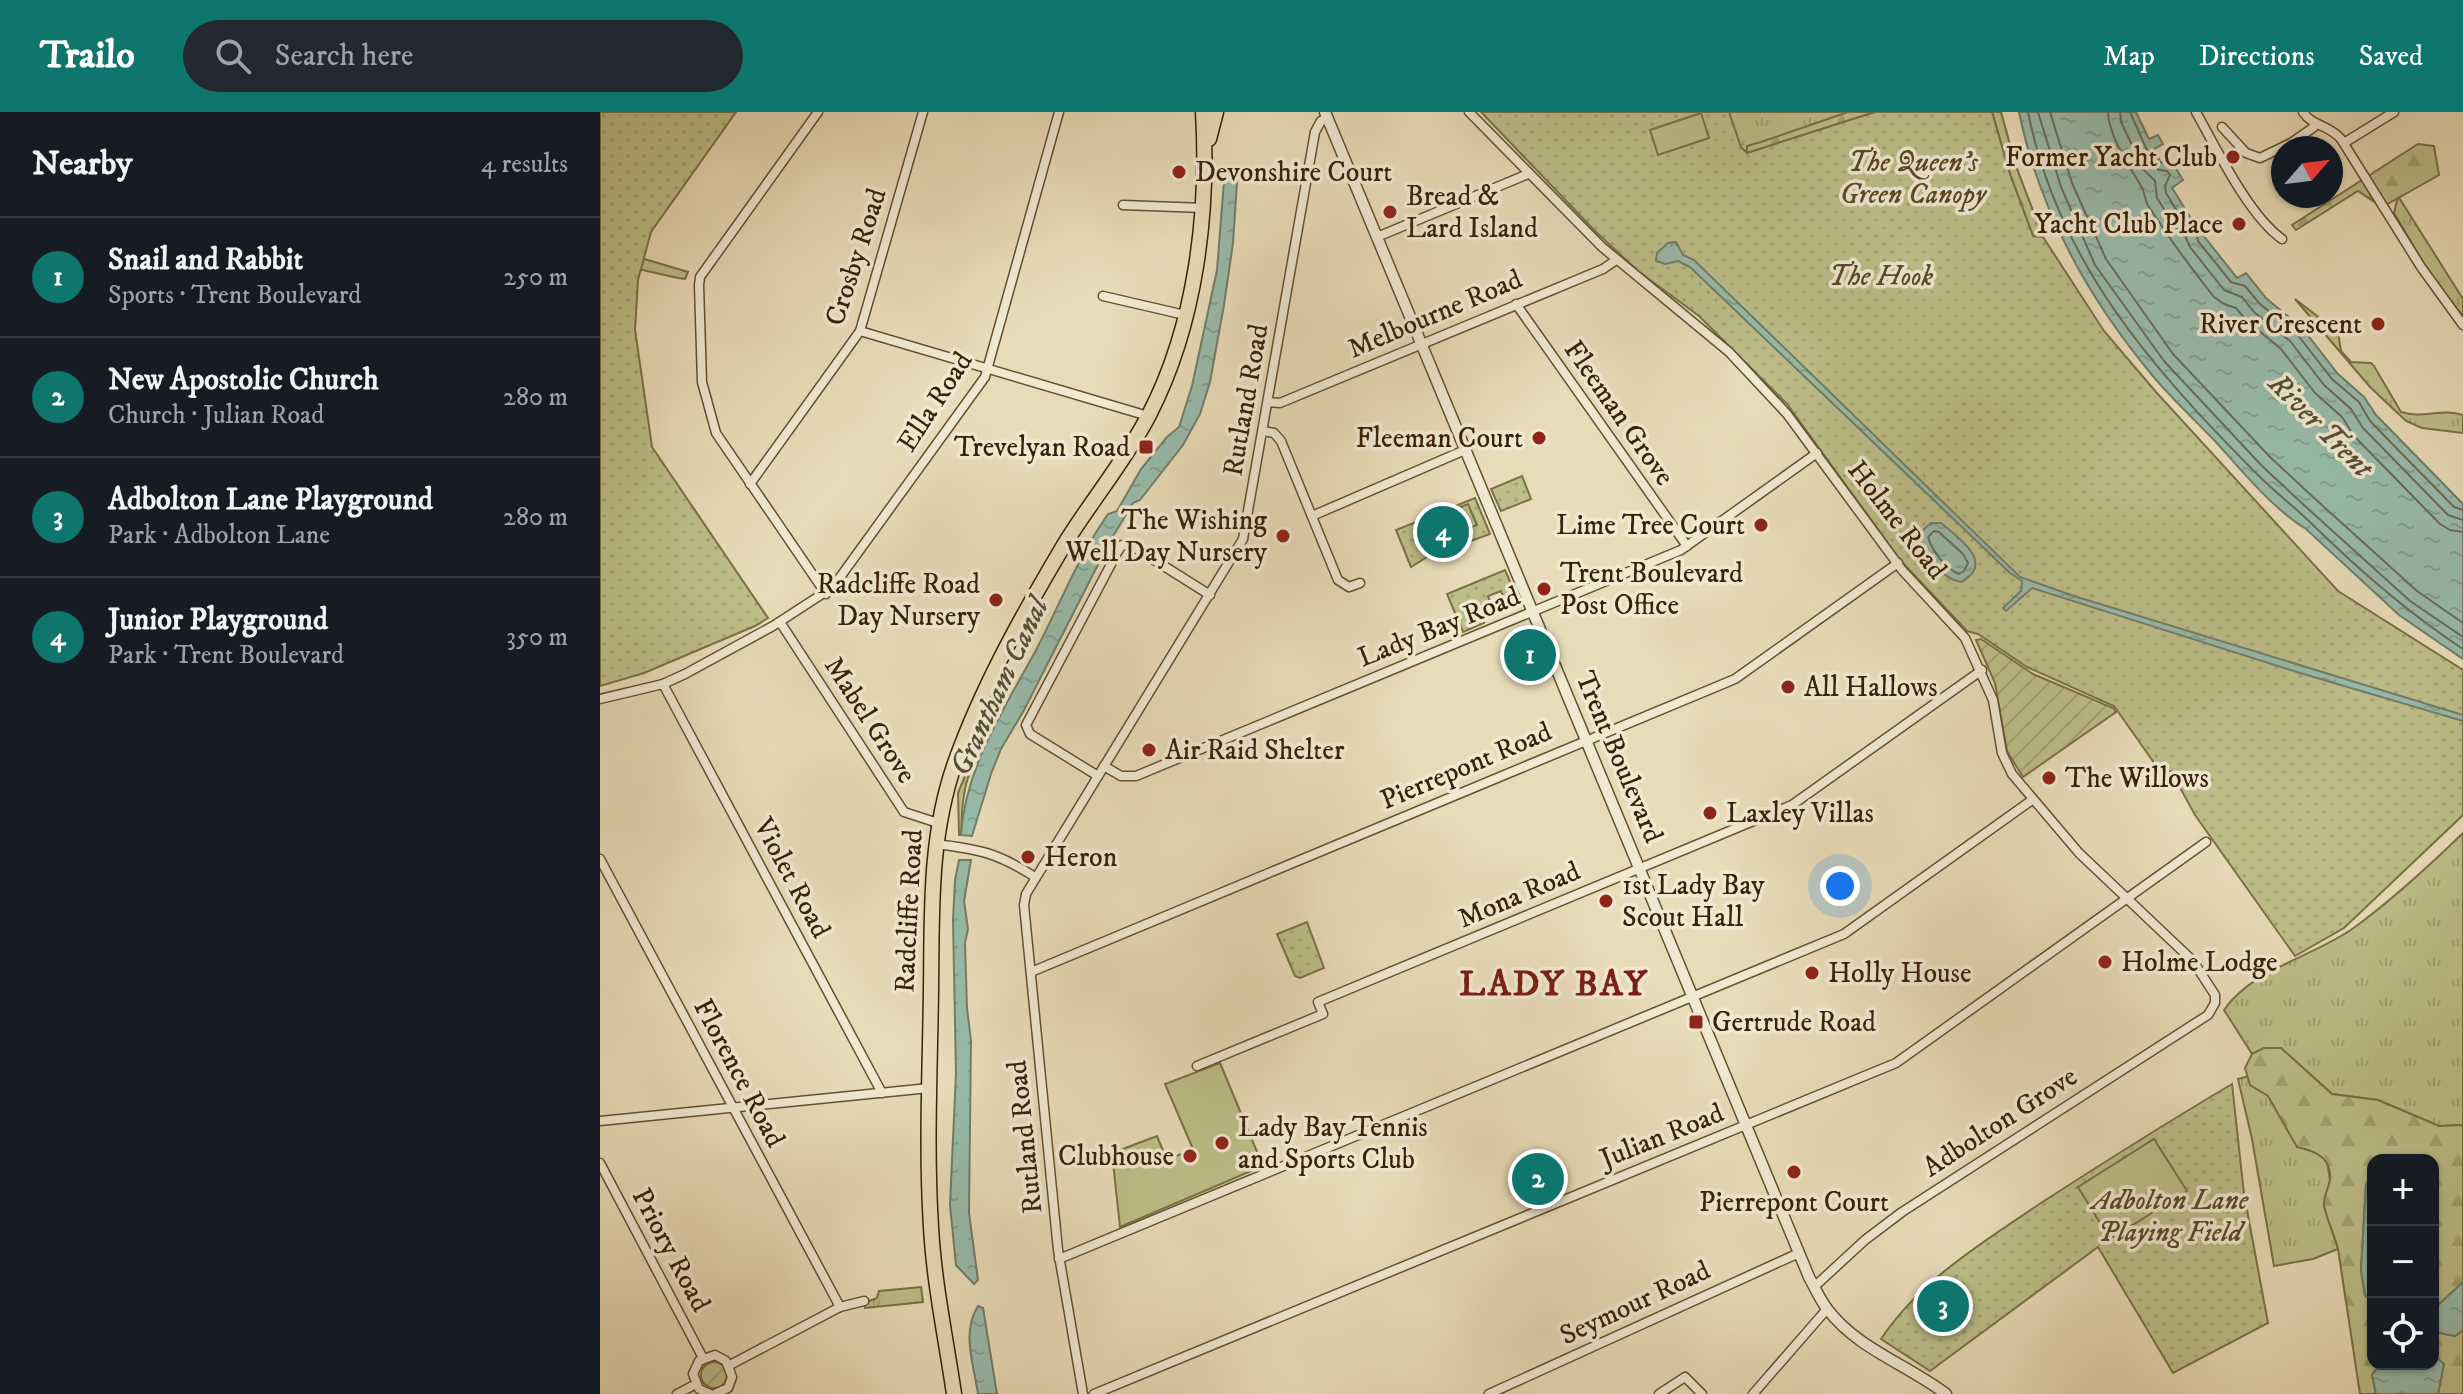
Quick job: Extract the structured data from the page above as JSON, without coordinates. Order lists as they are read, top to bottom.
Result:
{
  "streets": {
    "highway": ["Radcliffe Road"],
    "street": [
      "Crosby Road",
      "Melbourne Road",
      "Rutland Road",
      "Ella Road",
      "Fleeman Grove",
      "Holme Road",
      "Lady Bay Road",
      "Mabel Grove",
      "Trent Boulevard",
      "Pierrepont Road",
      "Violet Road",
      "Mona Road",
      "Florence Road",
      "Adbolton Grove",
      "Julian Road",
      "Priory Road",
      "Seymour Road"
    ]
  },
  "crossings": [
    ["Melbourne Road", "Rutland Road"],
    ["Melbourne Road", "Fleeman Grove"],
    ["Melbourne Road", "Holme Road"],
    ["Melbourne Road", "Trent Boulevard"],
    ["Rutland Road", "Lady Bay Road"],
    ["Rutland Road", "Trent Boulevard"],
    ["Rutland Road", "Pierrepont Road"],
    ["Ella Road", "Mabel Grove"],
    ["Ella Road", "Violet Road"],
    ["Fleeman Grove", "Lady Bay Road"],
    ["Holme Road", "Lady Bay Road"],
    ["Holme Road", "Pierrepont Road"],
    ["Holme Road", "Mona Road"],
    ["Holme Road", "Adbolton Grove"],
    ["Holme Road", "Julian Road"],
    ["Lady Bay Road", "Trent Boulevard"],
    ["Mabel Grove", "Radcliffe Road"],
    ["Trent Boulevard", "Pierrepont Road"],
    ["Trent Boulevard", "Mona Road"],
    ["Trent Boulevard", "Adbolton Grove"],
    ["Trent Boulevard", "Julian Road"],
    ["Trent Boulevard", "Seymour Road"]
  ],
  "districts": ["LADY BAY"],
  "water": ["River Trent", "Grantham Canal"],
  "parks": ["The Queen's Green Canopy", "The Hook", "Adbolton Lane Playing Field"],
  "places": {
    "other": [
      "Former Yacht Club",
      "Devonshire Court",
      "Bread & Lard Island",
      "Yacht Club Place",
      "River Crescent",
      "Fleeman Court",
      "Lime Tree Court",
      "The Wishing Well Day Nursery",
      "Trent Boulevard Post Office",
      "Radcliffe Road Day Nursery",
      "All Hallows",
      "Air Raid Shelter",
      "The Willows",
      "Laxley Villas",
      "Heron",
      "1st Lady Bay Scout Hall",
      "Holme Lodge",
      "Holly House",
      "Lady Bay Tennis and Sports Club",
      "Clubhouse",
      "Pierrepont Court"
    ],
    "transit": ["Trevelyan Road", "Gertrude Road"]
  },
  "north": "top right",
  "page": {
    "header": "Trailo",
    "search": "Search here",
    "nav": ["Map", "Directions", "Saved"],
    "heading": ["Nearby", "4 results"],
    "list": [
      {
        "mark": "1",
        "name": "Snail and Rabbit",
        "note": "Sports · Trent Boulevard",
        "value": "250 m"
      },
      {
        "mark": "2",
        "name": "New Apostolic Church",
        "note": "Church · Julian Road",
        "value": "280 m"
      },
      {
        "mark": "3",
        "name": "Adbolton Lane Playground",
        "note": "Park · Adbolton Lane",
        "value": "280 m"
      },
      {
        "mark": "4",
        "name": "Junior Playground",
        "note": "Park · Trent Boulevard",
        "value": "350 m"
      }
    ],
    "pins": [
      "4",
      "1",
      "2",
      "3"
    ],
    "map_buttons": ["+", "−"]
  }
}
